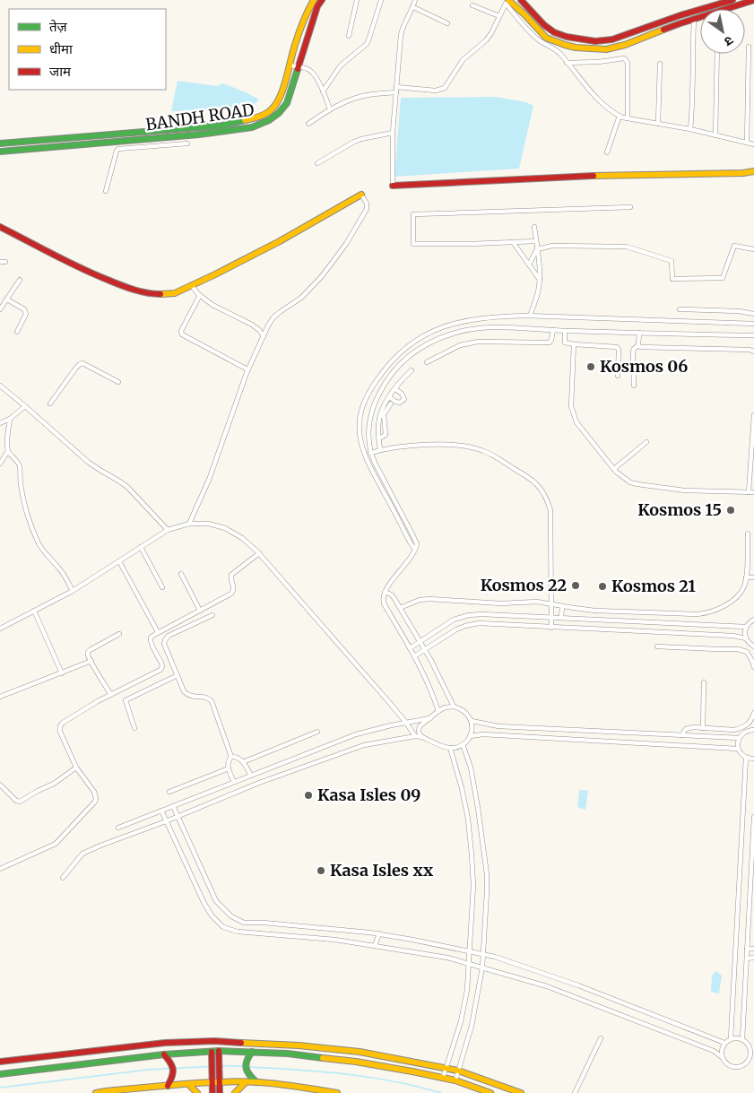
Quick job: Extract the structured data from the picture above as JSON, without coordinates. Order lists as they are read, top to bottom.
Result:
{
  "streets": {
    "street": ["BANDH ROAD"]
  },
  "places": [
    "Kosmos 06",
    "Kosmos 15",
    "Kosmos 22",
    "Kosmos 21",
    "Kasa Isles 09",
    "Kasa Isles xx"
  ],
  "legend": ["तेज़", "धीमा", "जाम"],
  "north": "bottom right"
}
